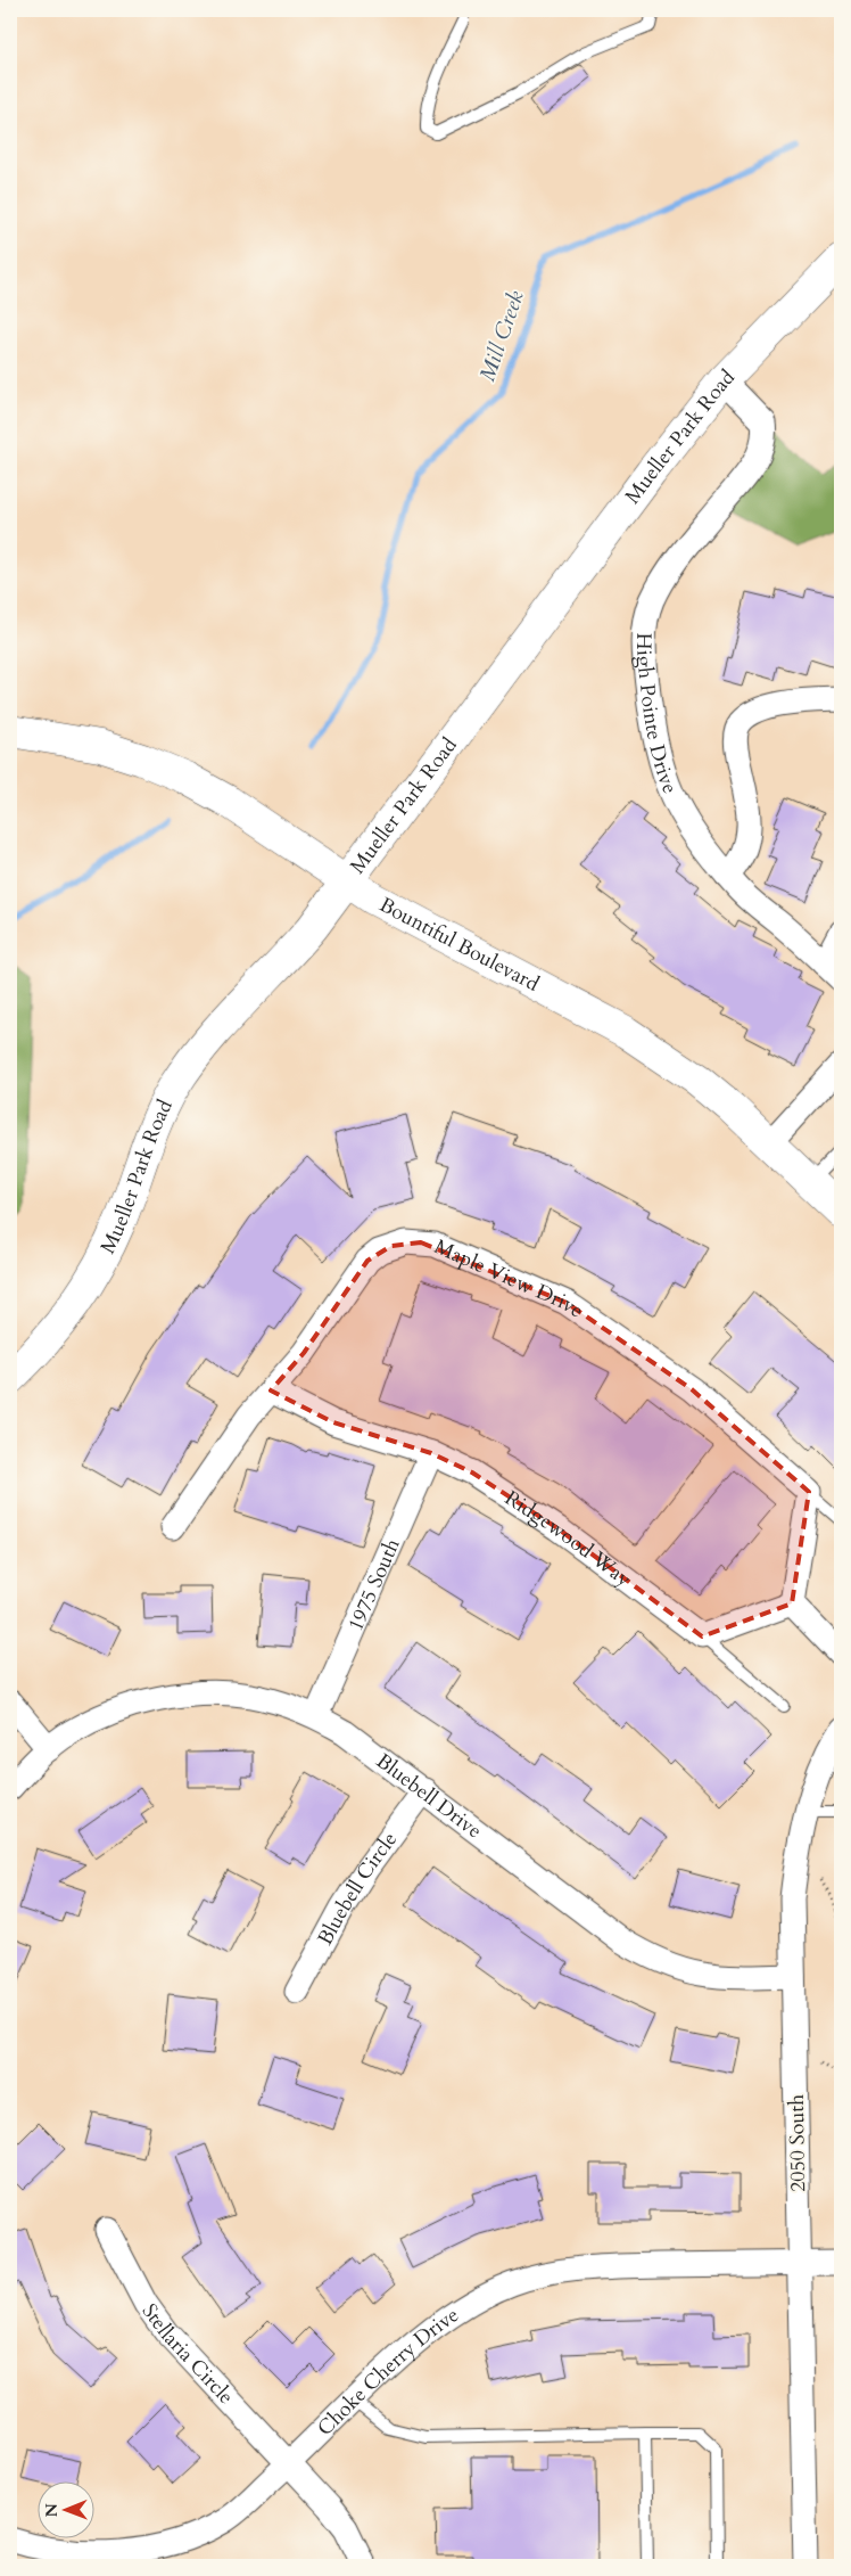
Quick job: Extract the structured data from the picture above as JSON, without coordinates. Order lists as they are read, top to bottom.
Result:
{
  "streets": {
    "main road": ["Mueller Park Road", "Bountiful Boulevard"],
    "street": [
      "High Pointe Drive",
      "Maple View Drive",
      "Ridgewood Way",
      "1975 South",
      "Bluebell Drive",
      "Bluebell Circle",
      "2050 South",
      "Stellaria Circle",
      "Choke Cherry Drive"
    ]
  },
  "crossings": [
    ["Mueller Park Road", "High Pointe Drive"],
    ["Mueller Park Road", "Bountiful Boulevard"],
    ["Maple View Drive", "Ridgewood Way"],
    ["Ridgewood Way", "1975 South"],
    ["1975 South", "Bluebell Drive"],
    ["Bluebell Drive", "Bluebell Circle"],
    ["Bluebell Drive", "2050 South"],
    ["2050 South", "Choke Cherry Drive"],
    ["Stellaria Circle", "Choke Cherry Drive"]
  ],
  "water": ["Mill Creek"],
  "north": "left"
}
